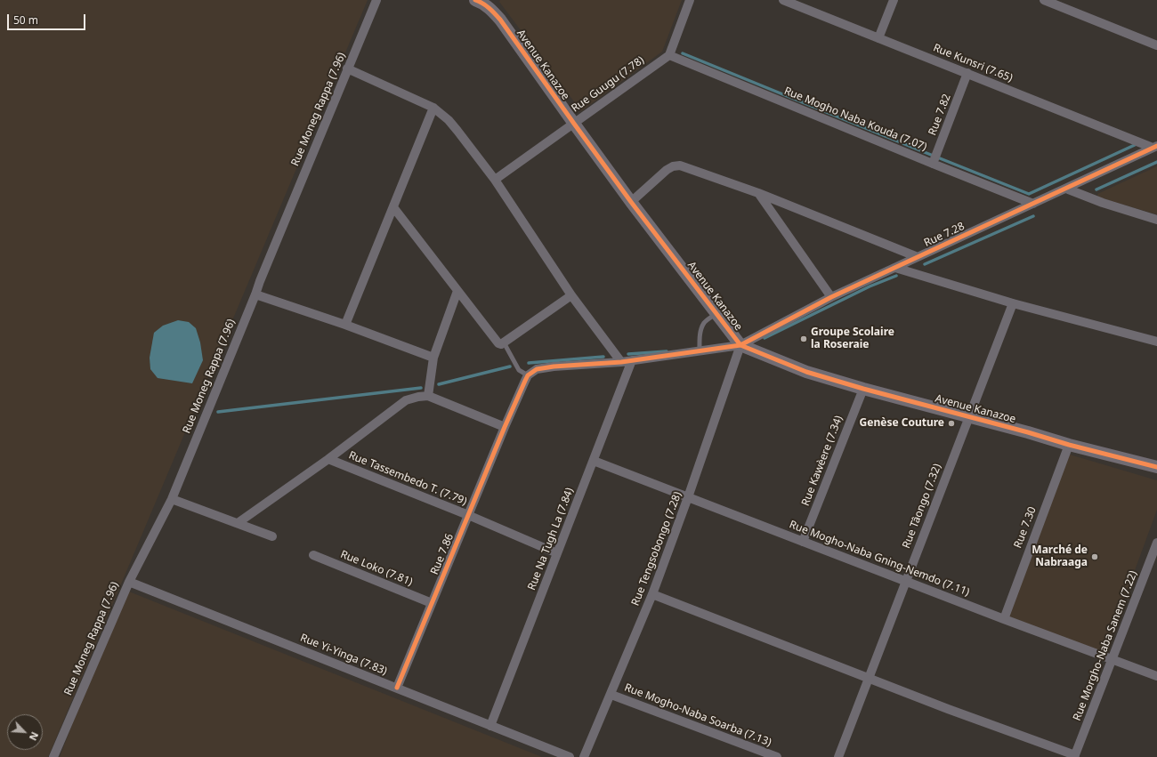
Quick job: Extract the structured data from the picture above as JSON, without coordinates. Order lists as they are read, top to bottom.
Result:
{
  "streets": {
    "street": [
      "Rue Kunsri (7.65)",
      "Avenue Kanazoe",
      "Rue Guugu (7.78)",
      "Rue Moneg Rappa (7.96)",
      "Rue 7.82",
      "Rue Mogho Naba Kouda (7.07)",
      "Rue 7.28",
      "Rue Kawèere (7.34)",
      "Rue Tassembedo T. (7.79)",
      "Rue Tâongo (7.32)",
      "Rue 7.30",
      "Rue Na Tugh La (7.84)",
      "Rue Tengsobongo (7.28)",
      "Rue 7.86",
      "Rue Mogho-Naba Gning-Nemdo (7.11)",
      "Rue Loko (7.81)",
      "Rue Morgho-Naba Sanem (7.22)",
      "Rue Yi-Yinga (7.83)",
      "Rue Mogho-Naba Soarba (7.13)"
    ]
  },
  "crossings": [
    ["Rue Kunsri (7.65)", "Rue 7.82"],
    ["Rue Kunsri (7.65)", "Rue 7.28"],
    ["Avenue Kanazoe", "Rue Guugu (7.78)"],
    ["Avenue Kanazoe", "Rue 7.28"],
    ["Avenue Kanazoe", "Rue Kawèere (7.34)"],
    ["Avenue Kanazoe", "Rue Tâongo (7.32)"],
    ["Avenue Kanazoe", "Rue 7.30"],
    ["Avenue Kanazoe", "Rue Tengsobongo (7.28)"],
    ["Rue Guugu (7.78)", "Rue Mogho Naba Kouda (7.07)"],
    ["Rue Moneg Rappa (7.96)", "Rue Yi-Yinga (7.83)"],
    ["Rue 7.82", "Rue Mogho Naba Kouda (7.07)"],
    ["Rue Mogho Naba Kouda (7.07)", "Rue 7.28"],
    ["Rue 7.28", "Rue Tengsobongo (7.28)"],
    ["Rue Kawèere (7.34)", "Rue Mogho-Naba Gning-Nemdo (7.11)"],
    ["Rue Tassembedo T. (7.79)", "Rue Na Tugh La (7.84)"],
    ["Rue Tassembedo T. (7.79)", "Rue 7.86"],
    ["Rue Tâongo (7.32)", "Rue Mogho-Naba Gning-Nemdo (7.11)"],
    ["Rue 7.30", "Rue Mogho-Naba Gning-Nemdo (7.11)"],
    ["Rue Na Tugh La (7.84)", "Rue Mogho-Naba Gning-Nemdo (7.11)"],
    ["Rue Na Tugh La (7.84)", "Rue Yi-Yinga (7.83)"],
    ["Rue Tengsobongo (7.28)", "Rue Mogho-Naba Gning-Nemdo (7.11)"],
    ["Rue Tengsobongo (7.28)", "Rue Mogho-Naba Soarba (7.13)"],
    ["Rue 7.86", "Rue Loko (7.81)"],
    ["Rue 7.86", "Rue Yi-Yinga (7.83)"],
    ["Rue Mogho-Naba Gning-Nemdo (7.11)", "Rue Morgho-Naba Sanem (7.22)"]
  ],
  "places": ["Groupe Scolaire la Roseraie", "Genèse Couture", "Marché de Nabraaga"],
  "scale_bar": "50 m",
  "north": "bottom right"
}
